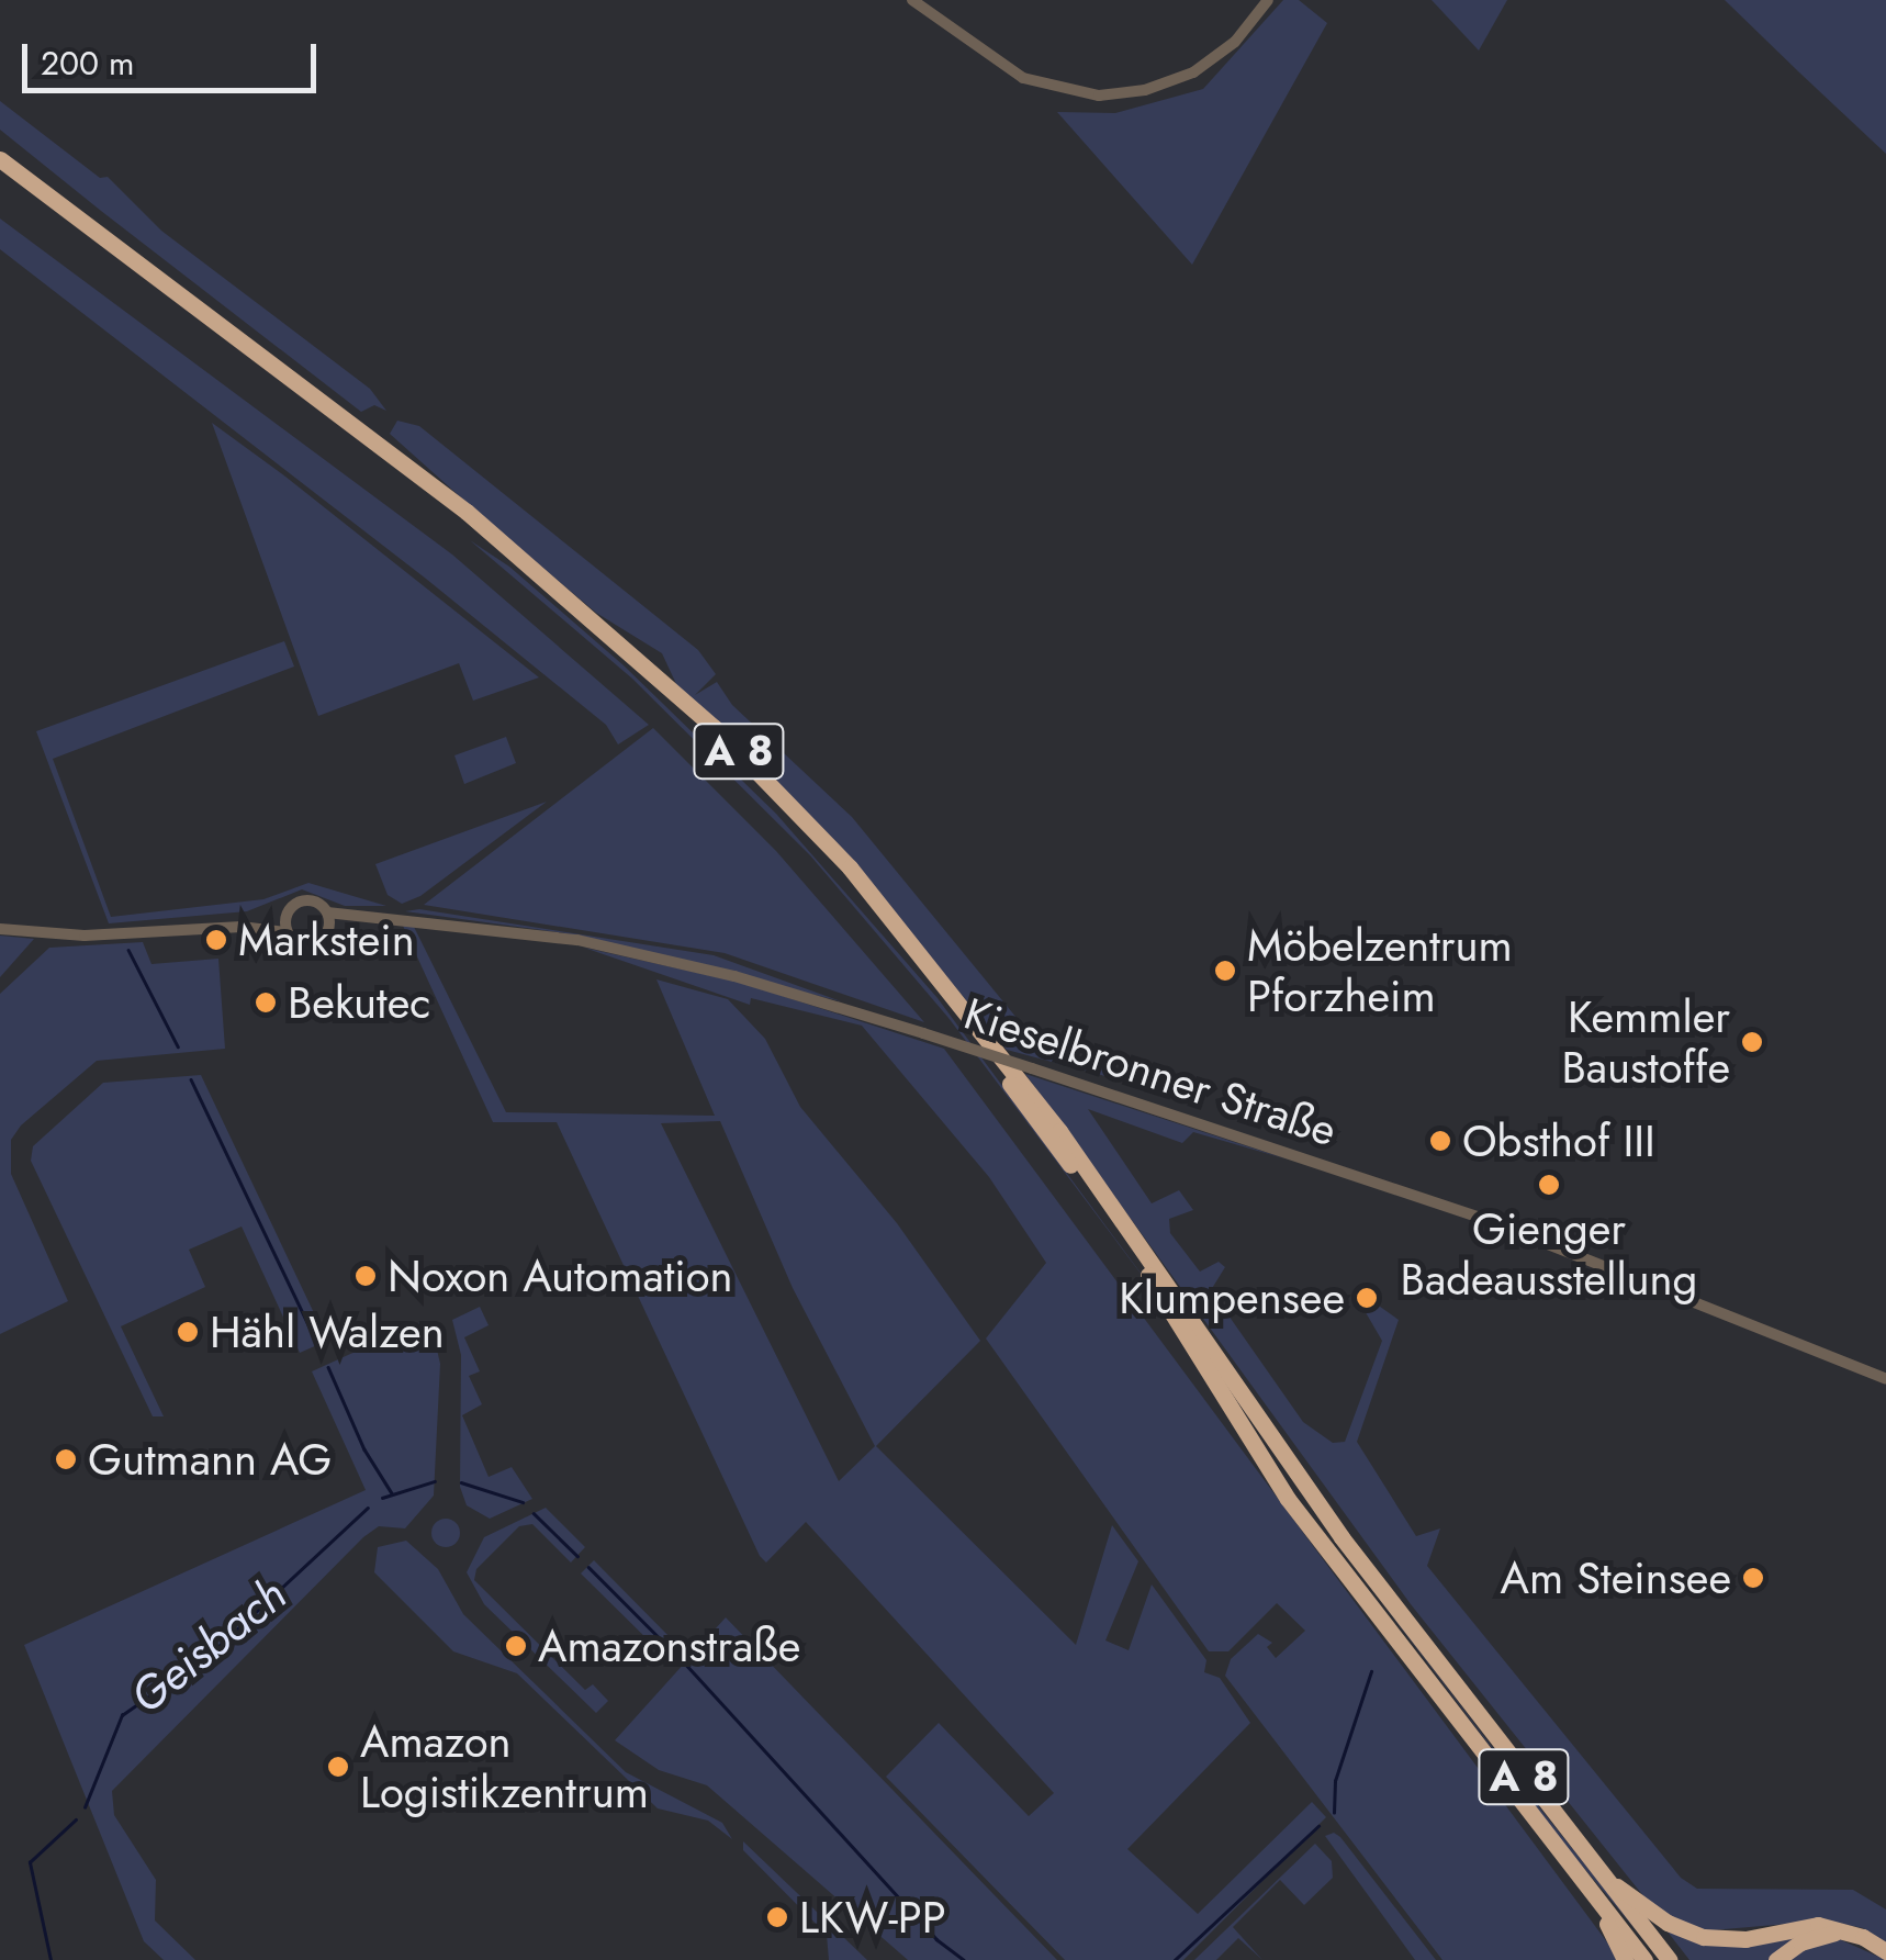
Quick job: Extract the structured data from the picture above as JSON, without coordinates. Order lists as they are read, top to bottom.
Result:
{
  "streets": {
    "highway": ["A 8"],
    "street": ["Kieselbronner Straße"]
  },
  "water": ["Geisbach"],
  "places": [
    "Markstein",
    "Möbelzentrum Pforzheim",
    "Bekutec",
    "Kemmler Baustoffe",
    "Obsthof III",
    "Gienger Badeausstellung",
    "Noxon Automation",
    "Klumpensee",
    "Hähl Walzen",
    "Gutmann AG",
    "Am Steinsee",
    "Amazonstraße",
    "Amazon Logistikzentrum",
    "LKW-PP"
  ],
  "scale_bar": "200 m"
}
